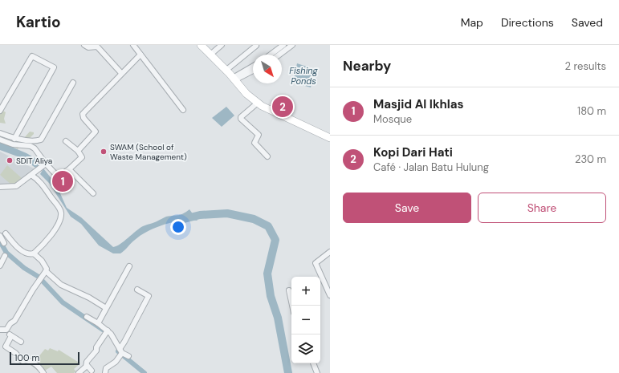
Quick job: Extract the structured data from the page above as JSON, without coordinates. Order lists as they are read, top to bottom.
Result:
{
  "water": ["Fishing Ponds"],
  "places": ["SWAM (School of Waste Management)", "SDIT Aliya"],
  "scale_bar": "100 m",
  "north": "bottom right",
  "page": {
    "header": "Kartio",
    "nav": ["Map", "Directions", "Saved"],
    "heading": ["Nearby", "2 results"],
    "list": [
      {
        "mark": "1",
        "name": "Masjid Al Ikhlas",
        "note": "Mosque",
        "value": "180 m"
      },
      {
        "mark": "2",
        "name": "Kopi Dari Hati",
        "note": "Café · Jalan Batu Hulung",
        "value": "230 m"
      }
    ],
    "pins": ["2", "1"],
    "buttons": ["Save", "Share"],
    "map_buttons": ["+", "−"],
    "scale": "100 m"
  }
}
